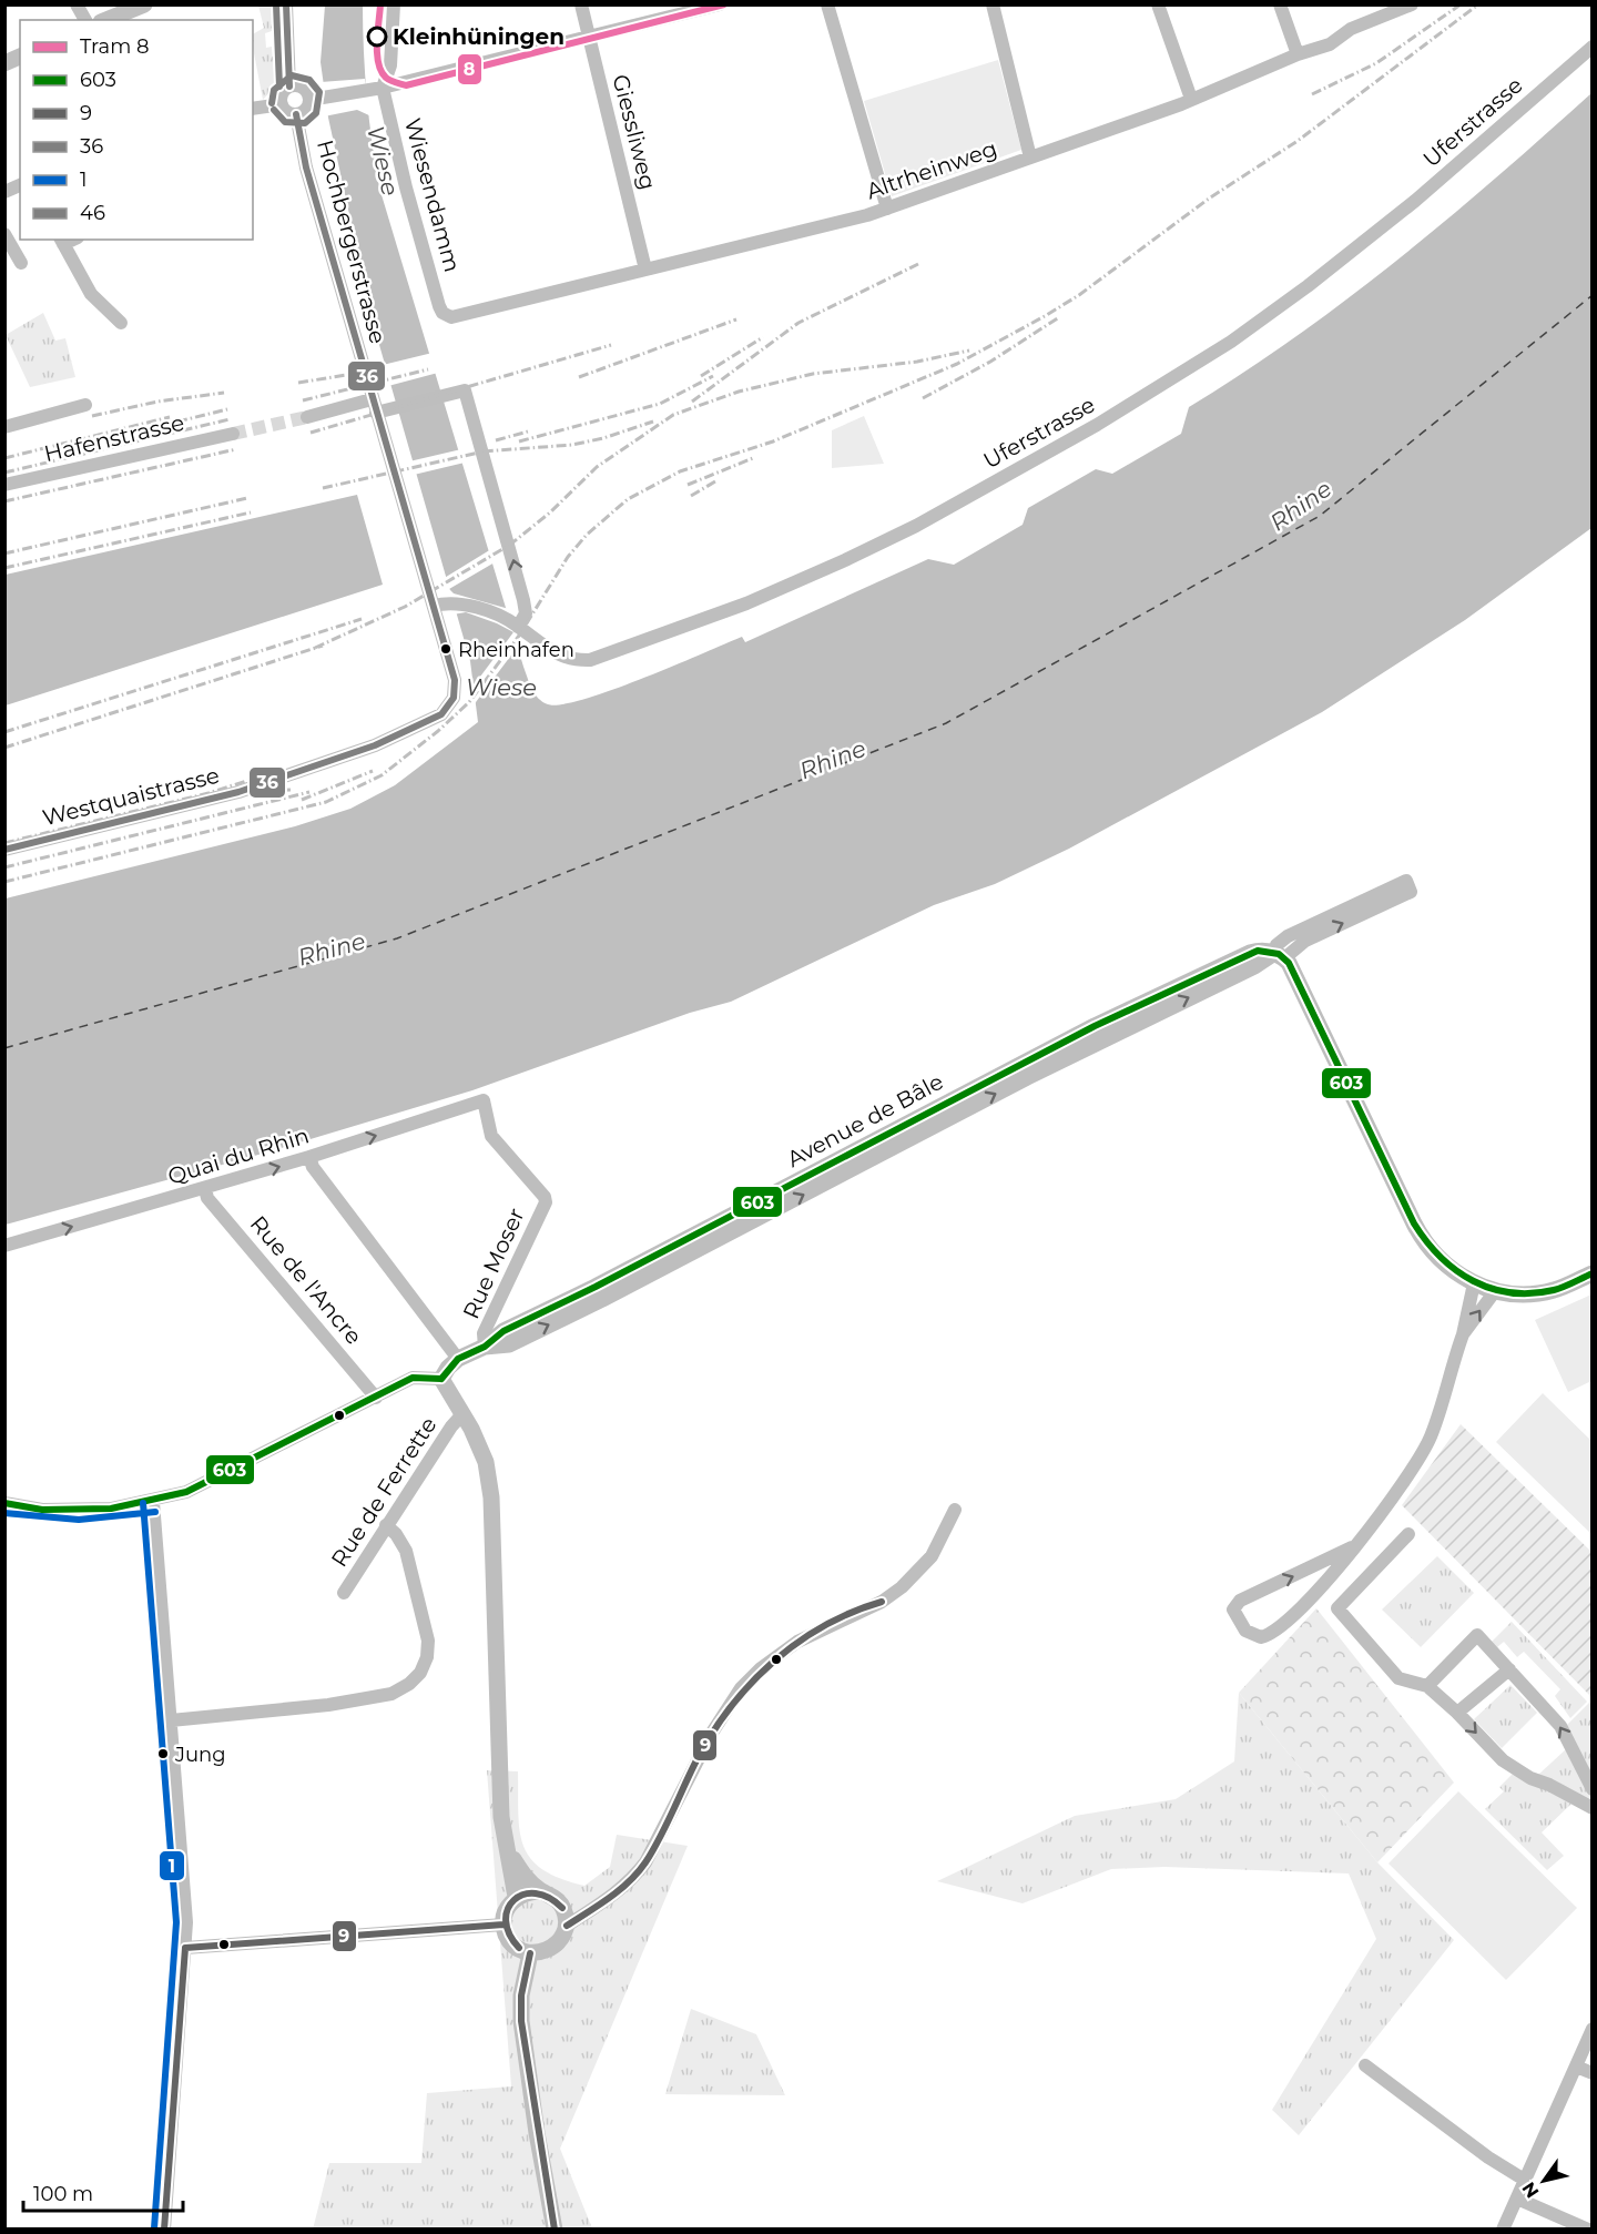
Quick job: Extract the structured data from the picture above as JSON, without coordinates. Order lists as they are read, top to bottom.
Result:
{
  "streets": {
    "main road": ["Avenue de Bâle"],
    "street": [
      "Uferstrasse",
      "Giessliweg",
      "Altrheinweg",
      "Wiesendamm",
      "Hochbergerstrasse",
      "Hafenstrasse",
      "Westquaistrasse",
      "Quai du Rhin",
      "Rue Moser",
      "Rue de l'Ancre",
      "Rue de Ferrette"
    ]
  },
  "crossings": [
    ["Uferstrasse", "Westquaistrasse"],
    ["Giessliweg", "Altrheinweg"],
    ["Altrheinweg", "Wiesendamm"],
    ["Hochbergerstrasse", "Westquaistrasse"],
    ["Avenue de Bâle", "Rue Moser"],
    ["Quai du Rhin", "Rue Moser"],
    ["Quai du Rhin", "Rue de l'Ancre"]
  ],
  "one_way": ["Quai du Rhin"],
  "water": ["Wiese", "Rhine"],
  "places": ["Kleinhüningen", "Rheinhafen", "Jung"],
  "lines": [
    "tram line 8",
    "transit line 36",
    "transit line 46",
    "transit line 603",
    "transit line 1",
    "transit line 9"
  ],
  "legend": [
    "Tram 8",
    "603",
    "9",
    "36",
    "1",
    "46"
  ],
  "scale_bar": "100 m",
  "north": "bottom left"
}
